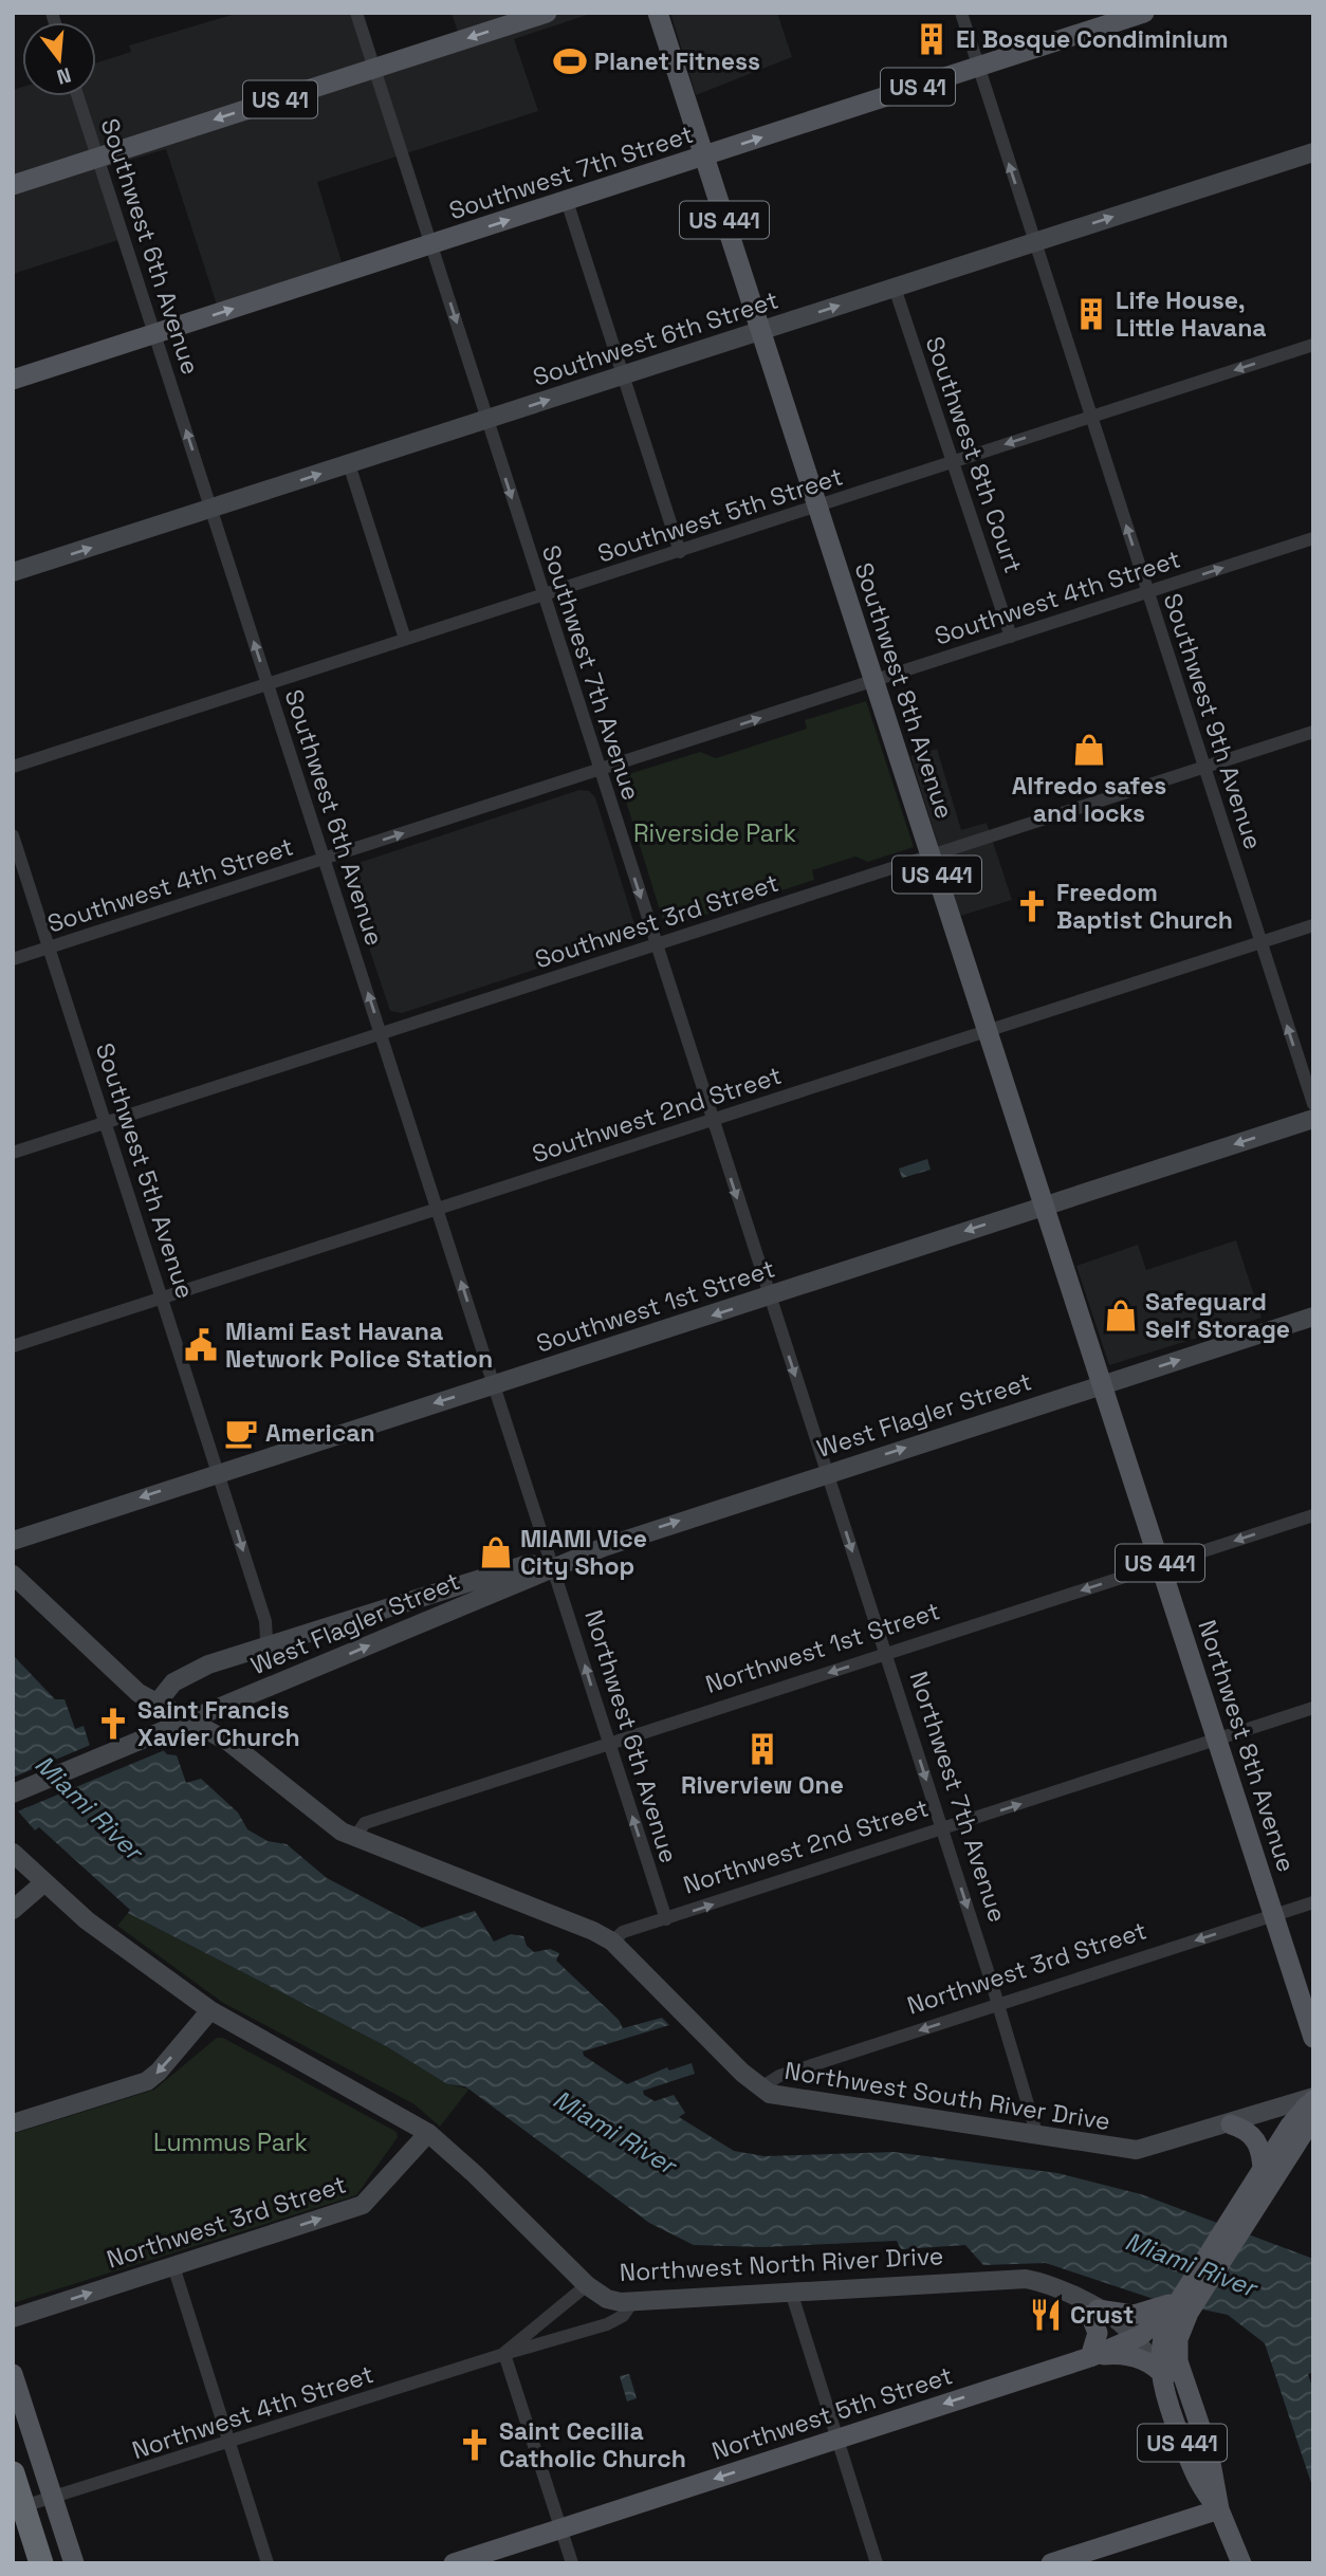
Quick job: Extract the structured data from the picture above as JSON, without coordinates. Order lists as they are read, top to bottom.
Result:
{
  "streets": {
    "main road": [
      "US 41",
      "Southwest 7th Street",
      "US 441",
      "Southwest 8th Avenue",
      "Northwest 8th Avenue",
      "Northwest 5th Street"
    ],
    "street": [
      "Southwest 6th Avenue",
      "Southwest 6th Street",
      "Southwest 8th Court",
      "Southwest 5th Street",
      "Southwest 4th Street",
      "Southwest 7th Avenue",
      "Southwest 9th Avenue",
      "Southwest 3rd Street",
      "Southwest 2nd Street",
      "Southwest 5th Avenue",
      "Southwest 1st Street",
      "West Flagler Street",
      "Northwest 1st Street",
      "Northwest 6th Avenue",
      "Northwest 7th Avenue",
      "Northwest 2nd Street",
      "Northwest 3rd Street",
      "Northwest South River Drive",
      "Northwest North River Drive",
      "Northwest 4th Street"
    ]
  },
  "crossings": [
    ["US 41", "Southwest 6th Avenue"],
    ["US 41", "Southwest 7th Avenue"],
    ["Southwest 7th Street", "Southwest 6th Avenue"],
    ["Southwest 7th Street", "Southwest 7th Avenue"],
    ["Southwest 7th Street", "Southwest 8th Avenue"],
    ["Southwest 7th Street", "Southwest 9th Avenue"],
    ["US 441", "Northwest South River Drive"],
    ["US 441", "Northwest North River Drive"],
    ["US 441", "Northwest 5th Street"],
    ["Southwest 6th Avenue", "Southwest 6th Street"],
    ["Southwest 6th Avenue", "Southwest 5th Street"],
    ["Southwest 6th Avenue", "Southwest 4th Street"],
    ["Southwest 6th Avenue", "Southwest 3rd Street"],
    ["Southwest 6th Avenue", "Southwest 2nd Street"],
    ["Southwest 6th Avenue", "Southwest 1st Street"],
    ["Southwest 6th Avenue", "West Flagler Street"],
    ["Southwest 6th Avenue", "Northwest 6th Avenue"],
    ["Southwest 6th Street", "Southwest 8th Court"],
    ["Southwest 6th Street", "Southwest 7th Avenue"],
    ["Southwest 6th Street", "Southwest 8th Avenue"],
    ["Southwest 6th Street", "Southwest 9th Avenue"],
    ["Southwest 8th Court", "Southwest 5th Street"],
    ["Southwest 8th Court", "Southwest 4th Street"],
    ["Southwest 5th Street", "Southwest 7th Avenue"],
    ["Southwest 5th Street", "Southwest 8th Avenue"],
    ["Southwest 5th Street", "Southwest 9th Avenue"],
    ["Southwest 4th Street", "Southwest 7th Avenue"],
    ["Southwest 4th Street", "Southwest 8th Avenue"],
    ["Southwest 4th Street", "Southwest 9th Avenue"],
    ["Southwest 4th Street", "Southwest 5th Avenue"],
    ["Southwest 7th Avenue", "Southwest 3rd Street"],
    ["Southwest 7th Avenue", "Southwest 2nd Street"],
    ["Southwest 7th Avenue", "Southwest 1st Street"],
    ["Southwest 7th Avenue", "West Flagler Street"],
    ["Southwest 7th Avenue", "Northwest 7th Avenue"],
    ["Southwest 8th Avenue", "Southwest 3rd Street"],
    ["Southwest 8th Avenue", "Southwest 2nd Street"],
    ["Southwest 8th Avenue", "Southwest 1st Street"],
    ["Southwest 8th Avenue", "West Flagler Street"],
    ["Southwest 8th Avenue", "Northwest 8th Avenue"],
    ["Southwest 9th Avenue", "Southwest 3rd Street"],
    ["Southwest 9th Avenue", "Southwest 2nd Street"],
    ["Southwest 3rd Street", "Southwest 5th Avenue"],
    ["Southwest 2nd Street", "Southwest 5th Avenue"],
    ["Southwest 5th Avenue", "Southwest 1st Street"],
    ["Southwest 5th Avenue", "West Flagler Street"],
    ["West Flagler Street", "Northwest 6th Avenue"],
    ["West Flagler Street", "Northwest 8th Avenue"],
    ["West Flagler Street", "Northwest 7th Avenue"],
    ["West Flagler Street", "Northwest South River Drive"],
    ["Northwest 1st Street", "Northwest 6th Avenue"],
    ["Northwest 1st Street", "Northwest 8th Avenue"],
    ["Northwest 1st Street", "Northwest 7th Avenue"],
    ["Northwest 1st Street", "Northwest South River Drive"],
    ["Northwest 6th Avenue", "Northwest 2nd Street"],
    ["Northwest 8th Avenue", "Northwest 2nd Street"],
    ["Northwest 8th Avenue", "Northwest 3rd Street"],
    ["Northwest 7th Avenue", "Northwest 2nd Street"],
    ["Northwest 7th Avenue", "Northwest 3rd Street"],
    ["Northwest 7th Avenue", "Northwest South River Drive"],
    ["Northwest 2nd Street", "Northwest South River Drive"],
    ["Northwest 3rd Street", "Northwest South River Drive"],
    ["Northwest 3rd Street", "Northwest North River Drive"],
    ["Northwest North River Drive", "Northwest 4th Street"],
    ["Northwest North River Drive", "Northwest 5th Street"]
  ],
  "one_way": [
    "Southwest 7th Street",
    "Southwest 6th Avenue",
    "Southwest 6th Street",
    "Southwest 4th Street",
    "Southwest 7th Avenue",
    "Southwest 9th Avenue",
    "Southwest 1st Street",
    "Northwest 1st Street",
    "Northwest 6th Avenue",
    "Northwest 7th Avenue",
    "Northwest 2nd Street",
    "Northwest 5th Street"
  ],
  "water": ["Miami River"],
  "parks": ["Riverside Park", "Lummus Park"],
  "places": {
    "building": ["El Bosque Condiminium", "Life House, Little Havana", "Riverview One"],
    "sports": ["Planet Fitness"],
    "shop": ["Alfredo safes and locks", "Safeguard Self Storage", "MIAMI Vice City Shop"],
    "church": ["Freedom Baptist Church", "Saint Francis Xavier Church", "Saint Cecilia Catholic Church"],
    "public building": ["Miami East Havana Network Police Station"],
    "cafe": ["American"],
    "restaurant": ["Crust"]
  },
  "north": "bottom"
}
